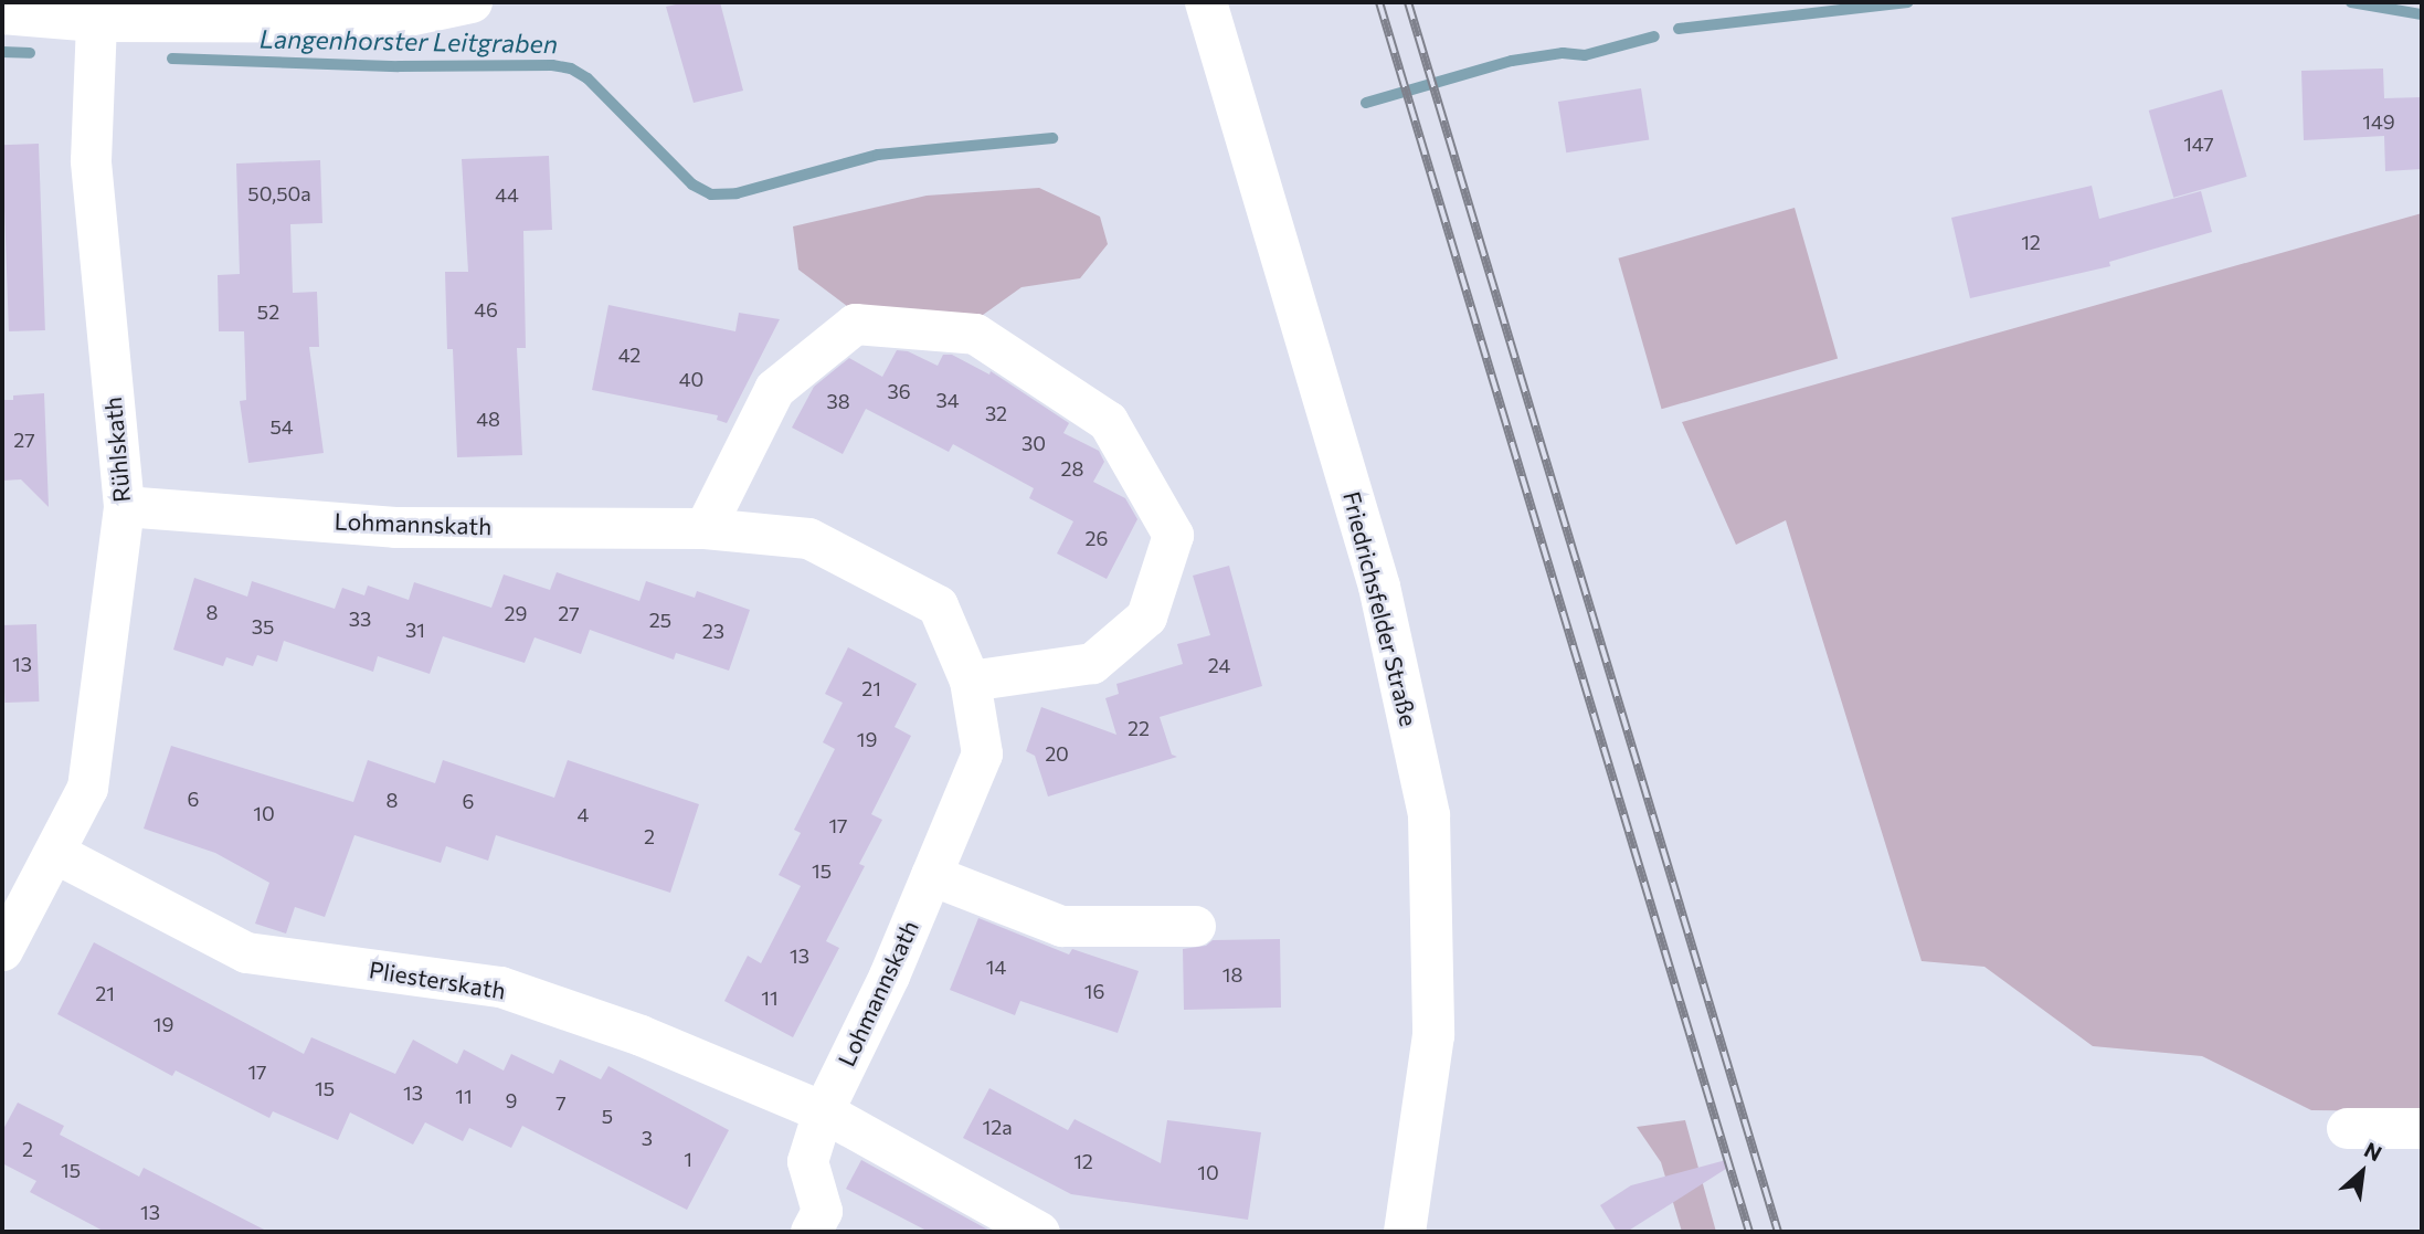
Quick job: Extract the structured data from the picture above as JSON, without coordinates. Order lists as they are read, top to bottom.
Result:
{
  "streets": {
    "main road": ["Friedrichsfelder Straße"],
    "street": ["Rühlskath", "Lohmannskath", "Pliesterskath"]
  },
  "crossings": [
    ["Rühlskath", "Lohmannskath"],
    ["Rühlskath", "Pliesterskath"],
    ["Lohmannskath", "Pliesterskath"]
  ],
  "water": ["Langenhorster Leitgraben"],
  "house_numbers": [
    "149",
    "147",
    "50,50a",
    "44",
    "12",
    "46",
    "52",
    "42",
    "40",
    "36",
    "34",
    "38",
    "32",
    "48",
    "54",
    "27",
    "30",
    "28",
    "26",
    "8",
    "29",
    "27",
    "33",
    "25",
    "35",
    "31",
    "23",
    "13",
    "24",
    "21",
    "22",
    "19",
    "20",
    "6",
    "8",
    "6",
    "10",
    "4",
    "17",
    "2",
    "15",
    "13",
    "14",
    "18",
    "16",
    "21",
    "11",
    "19",
    "17",
    "15",
    "13",
    "11",
    "9",
    "7",
    "5",
    "12a",
    "3",
    "2",
    "1",
    "12",
    "15",
    "10",
    "13"
  ],
  "north": "top right"
}
